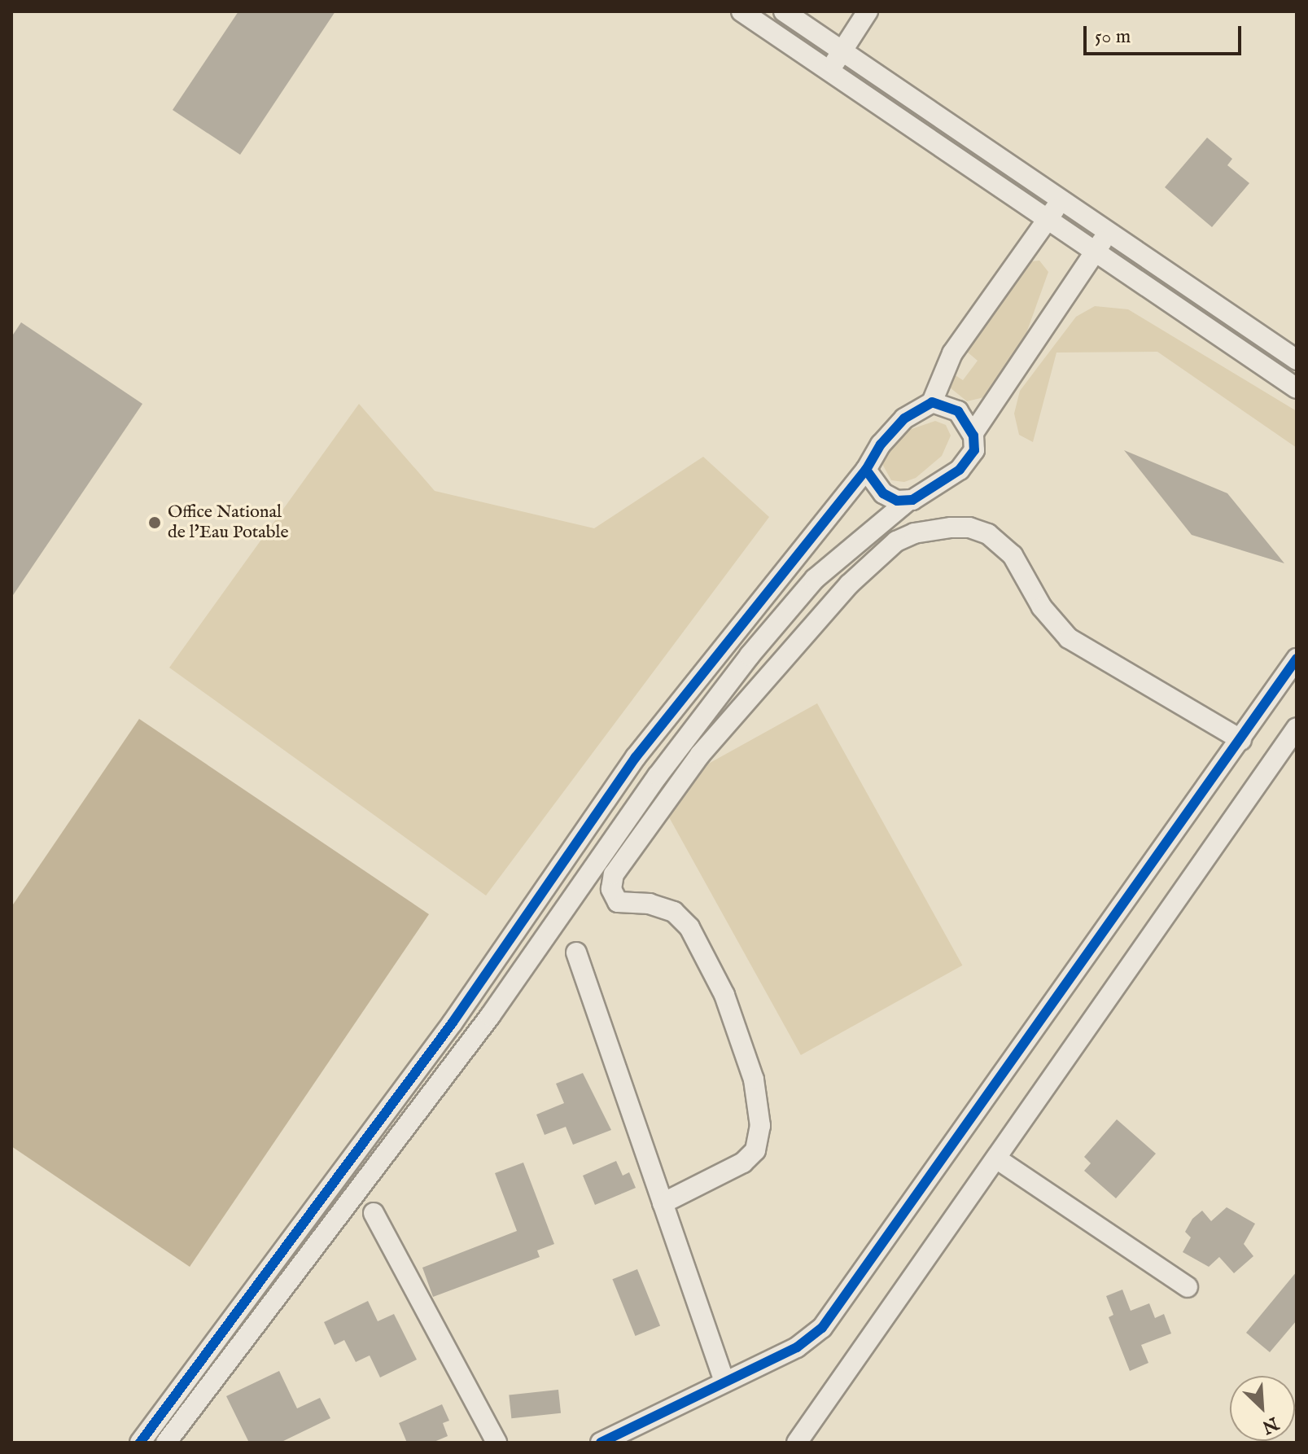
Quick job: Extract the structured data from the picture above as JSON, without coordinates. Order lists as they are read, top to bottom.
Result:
{
  "places": ["Office National de l'Eau Potable"],
  "scale_bar": "50 m",
  "north": "bottom right"
}
